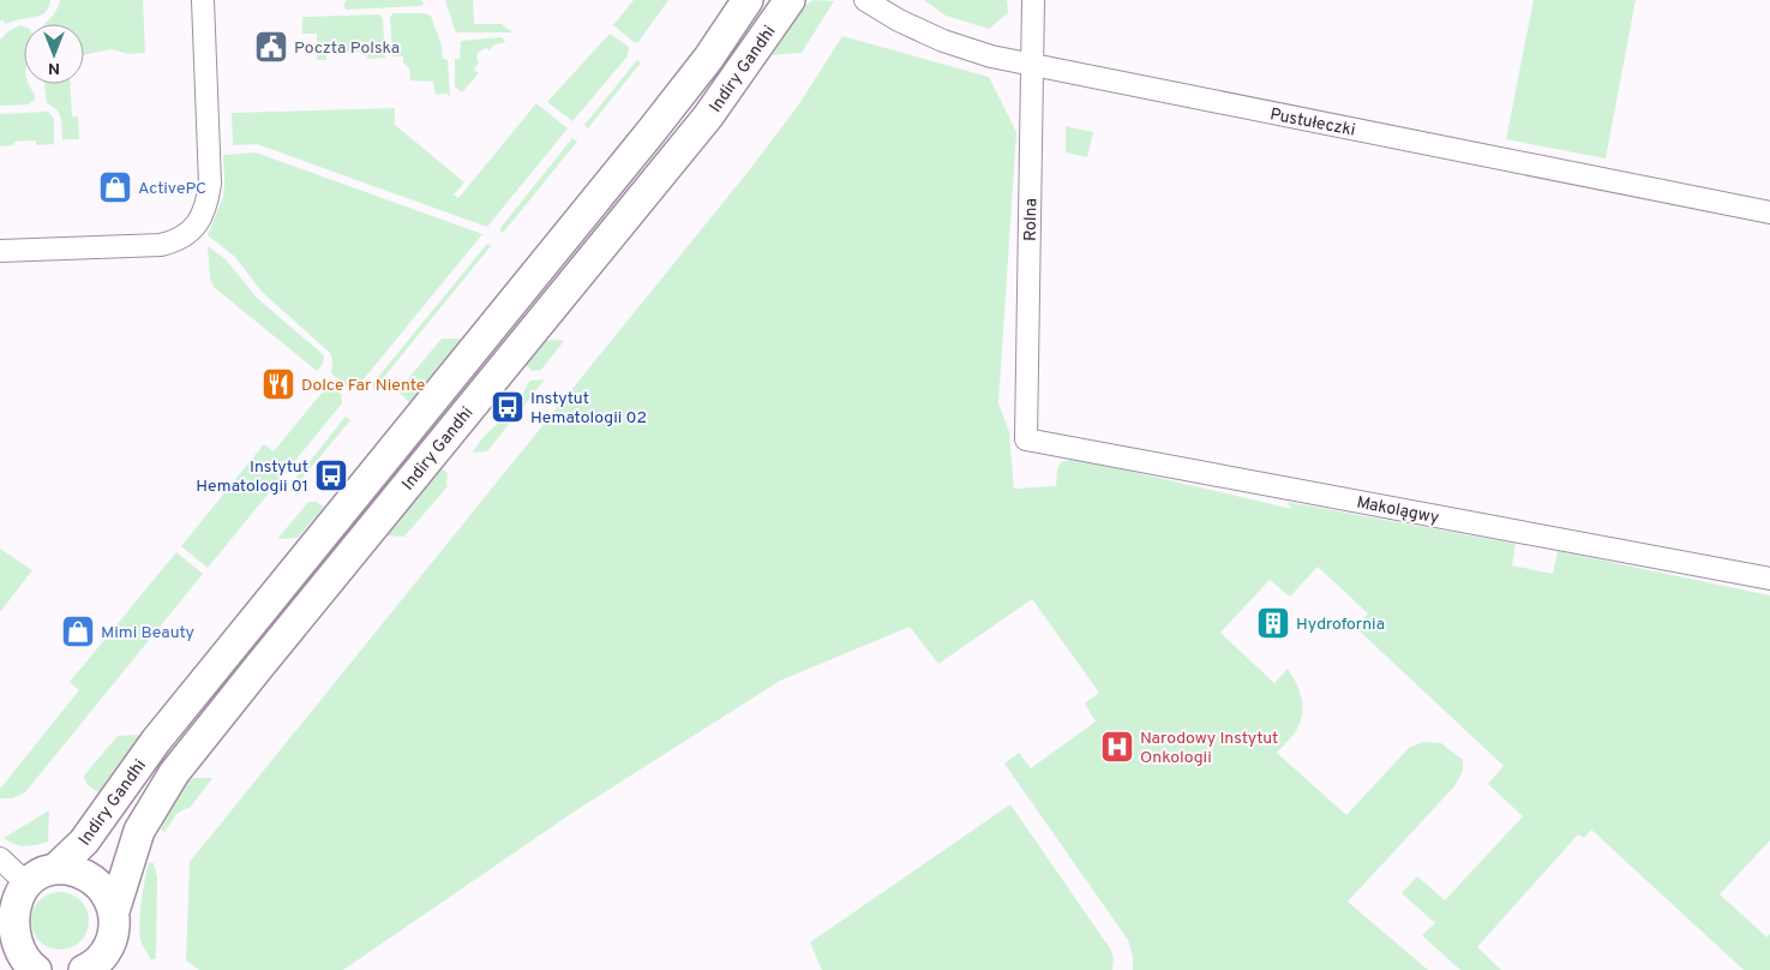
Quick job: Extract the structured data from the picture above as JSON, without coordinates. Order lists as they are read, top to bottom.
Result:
{
  "streets": {
    "street": [
      "Indiry Gandhi",
      "Pustułeczki",
      "Rolna",
      "Makolągwy"
    ]
  },
  "crossings": [
    ["Pustułeczki", "Rolna"],
    ["Rolna", "Makolągwy"]
  ],
  "places": {
    "public building": ["Poczta Polska"],
    "shop": ["ActivePC", "Mimi Beauty"],
    "restaurant": ["Dolce Far Niente"],
    "bus stop": ["Instytut Hematologii 02", "Instytut Hematologii 01"],
    "building": ["Hydrofornia"],
    "hospital": ["Narodowy Instytut Onkologii"]
  },
  "north": "bottom"
}
